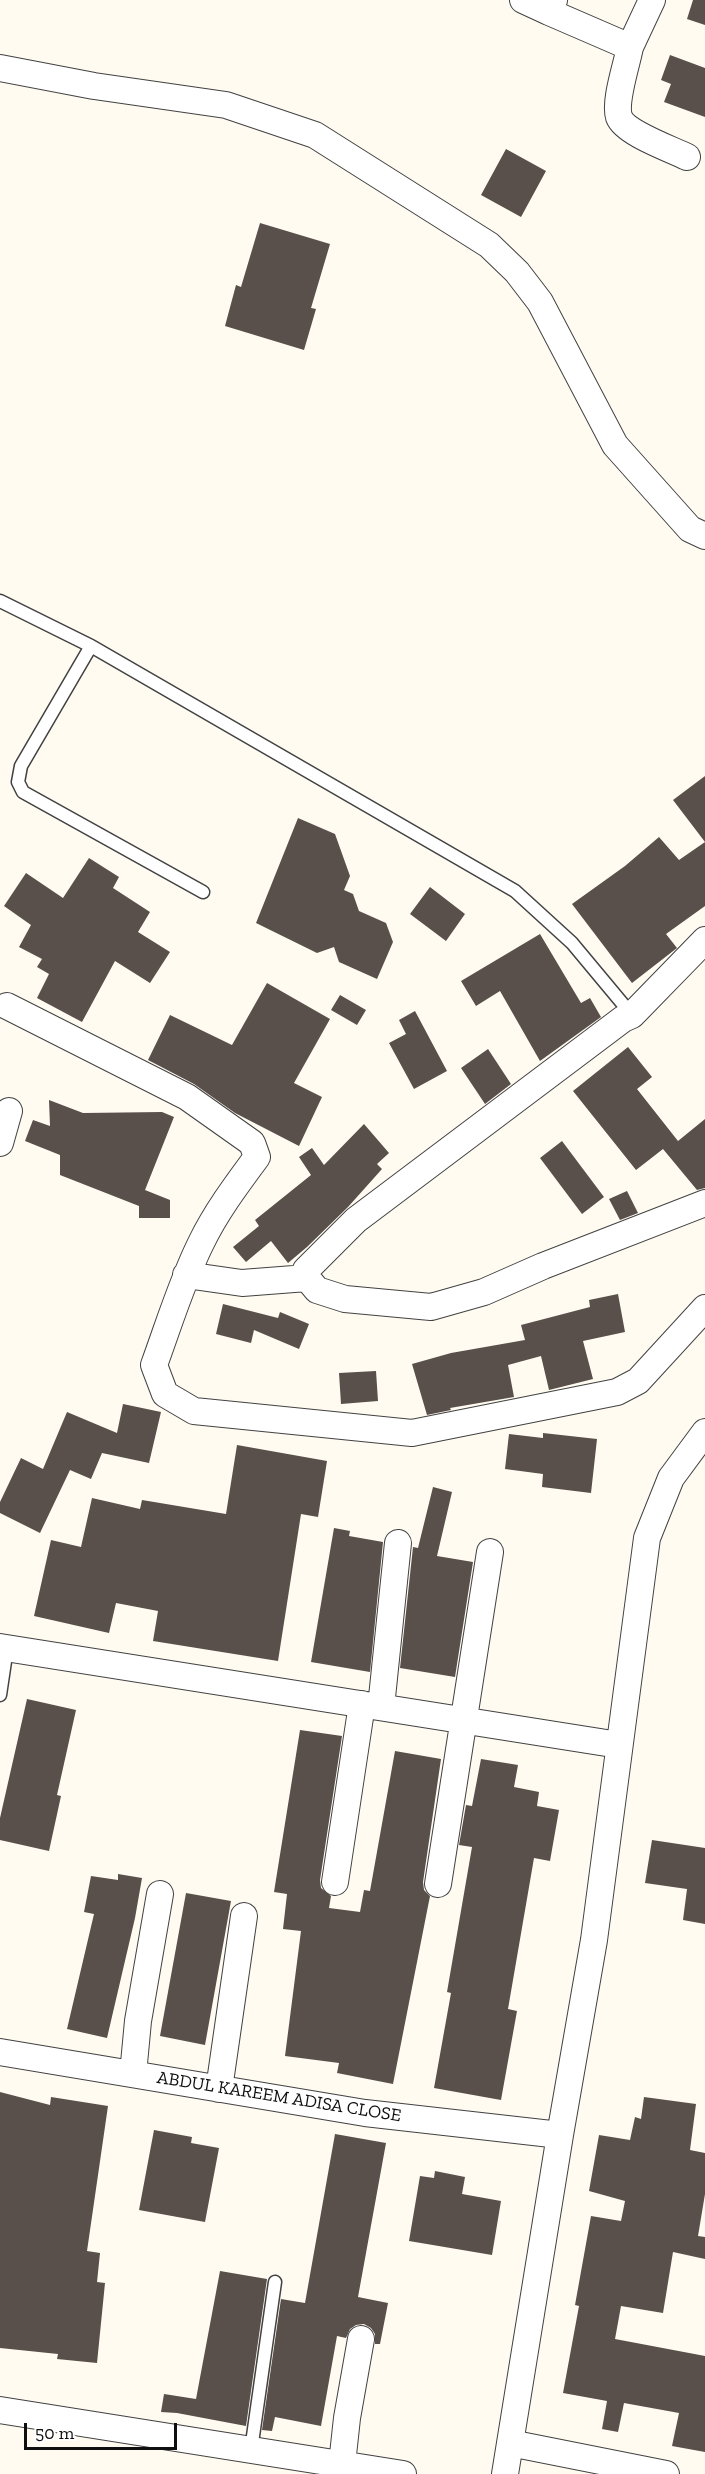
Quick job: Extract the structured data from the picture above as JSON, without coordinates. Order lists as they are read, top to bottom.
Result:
{
  "streets": {
    "street": ["ABDUL KAREEM ADISA CLOSE"]
  },
  "scale_bar": "50 m"
}
